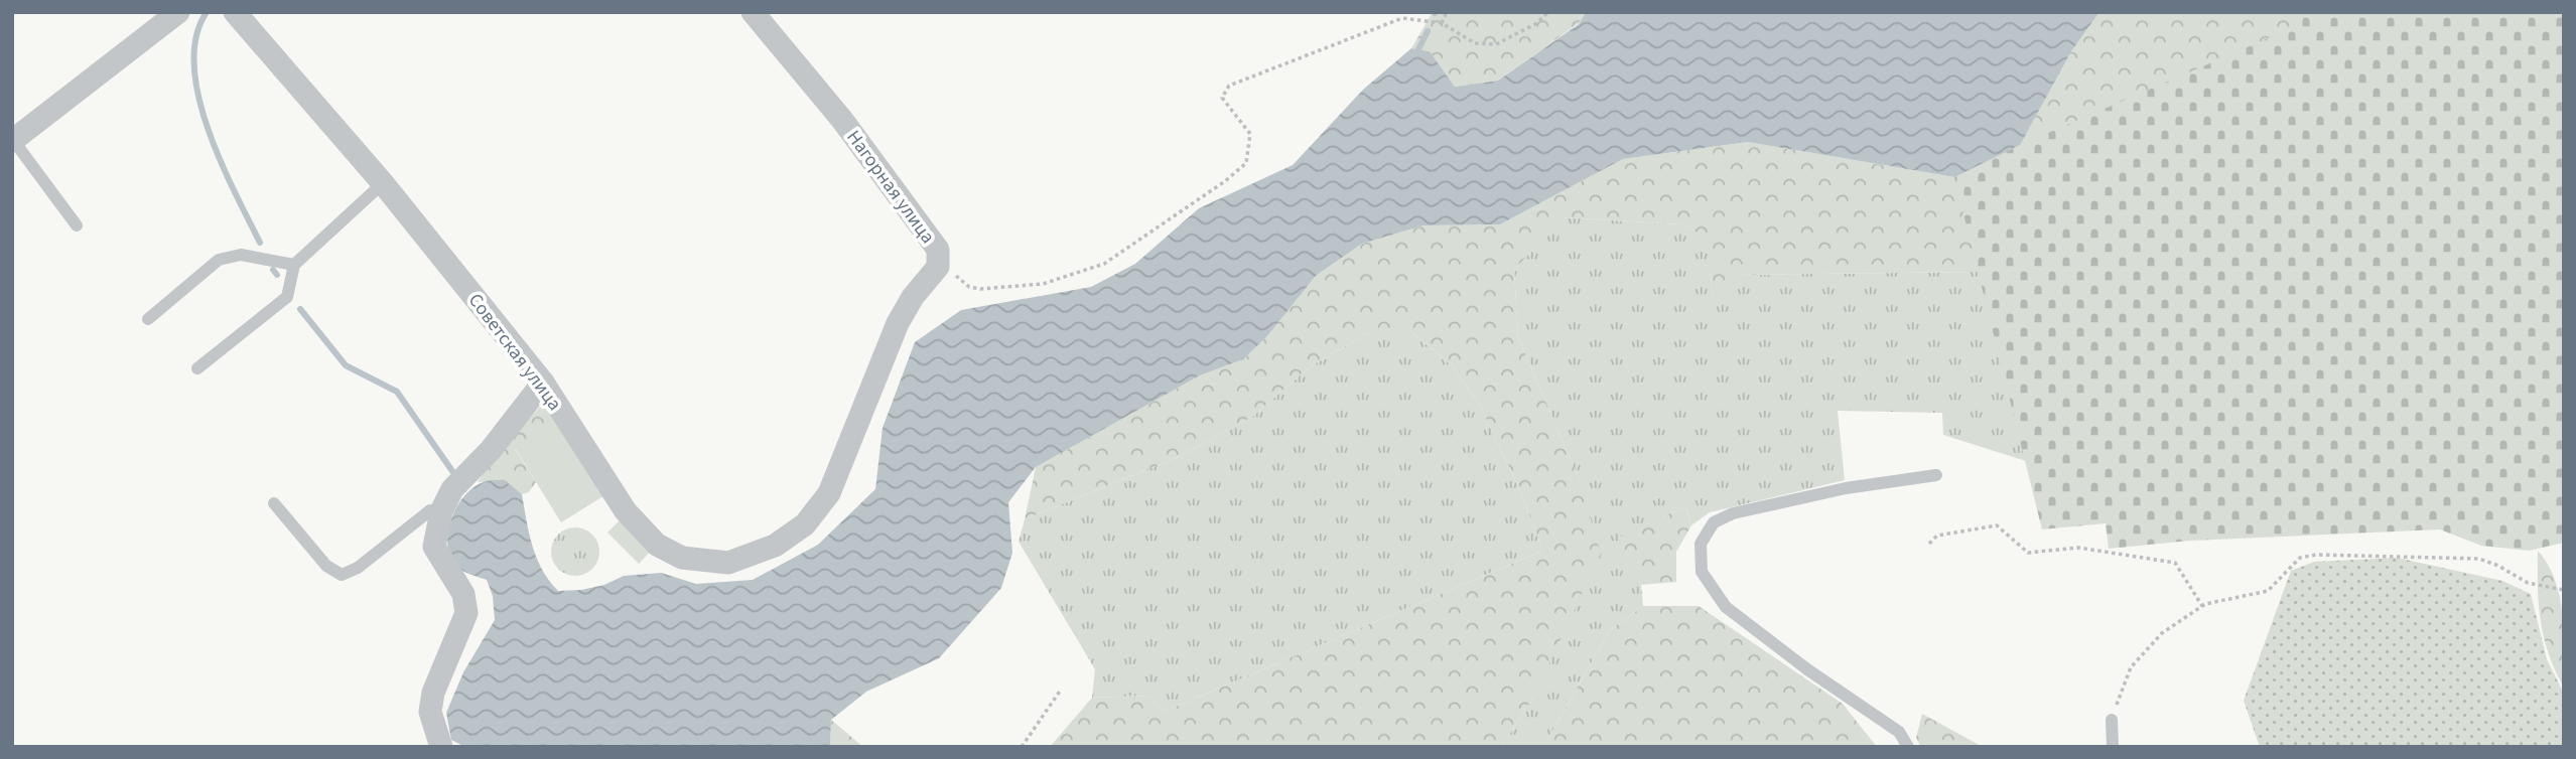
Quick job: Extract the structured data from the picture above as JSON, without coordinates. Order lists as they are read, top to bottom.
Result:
{
  "streets": {
    "street": ["Нагорная улица", "Советская улица"]
  },
  "crossings": [
    ["Нагорная улица", "Советская улица"]
  ]
}
